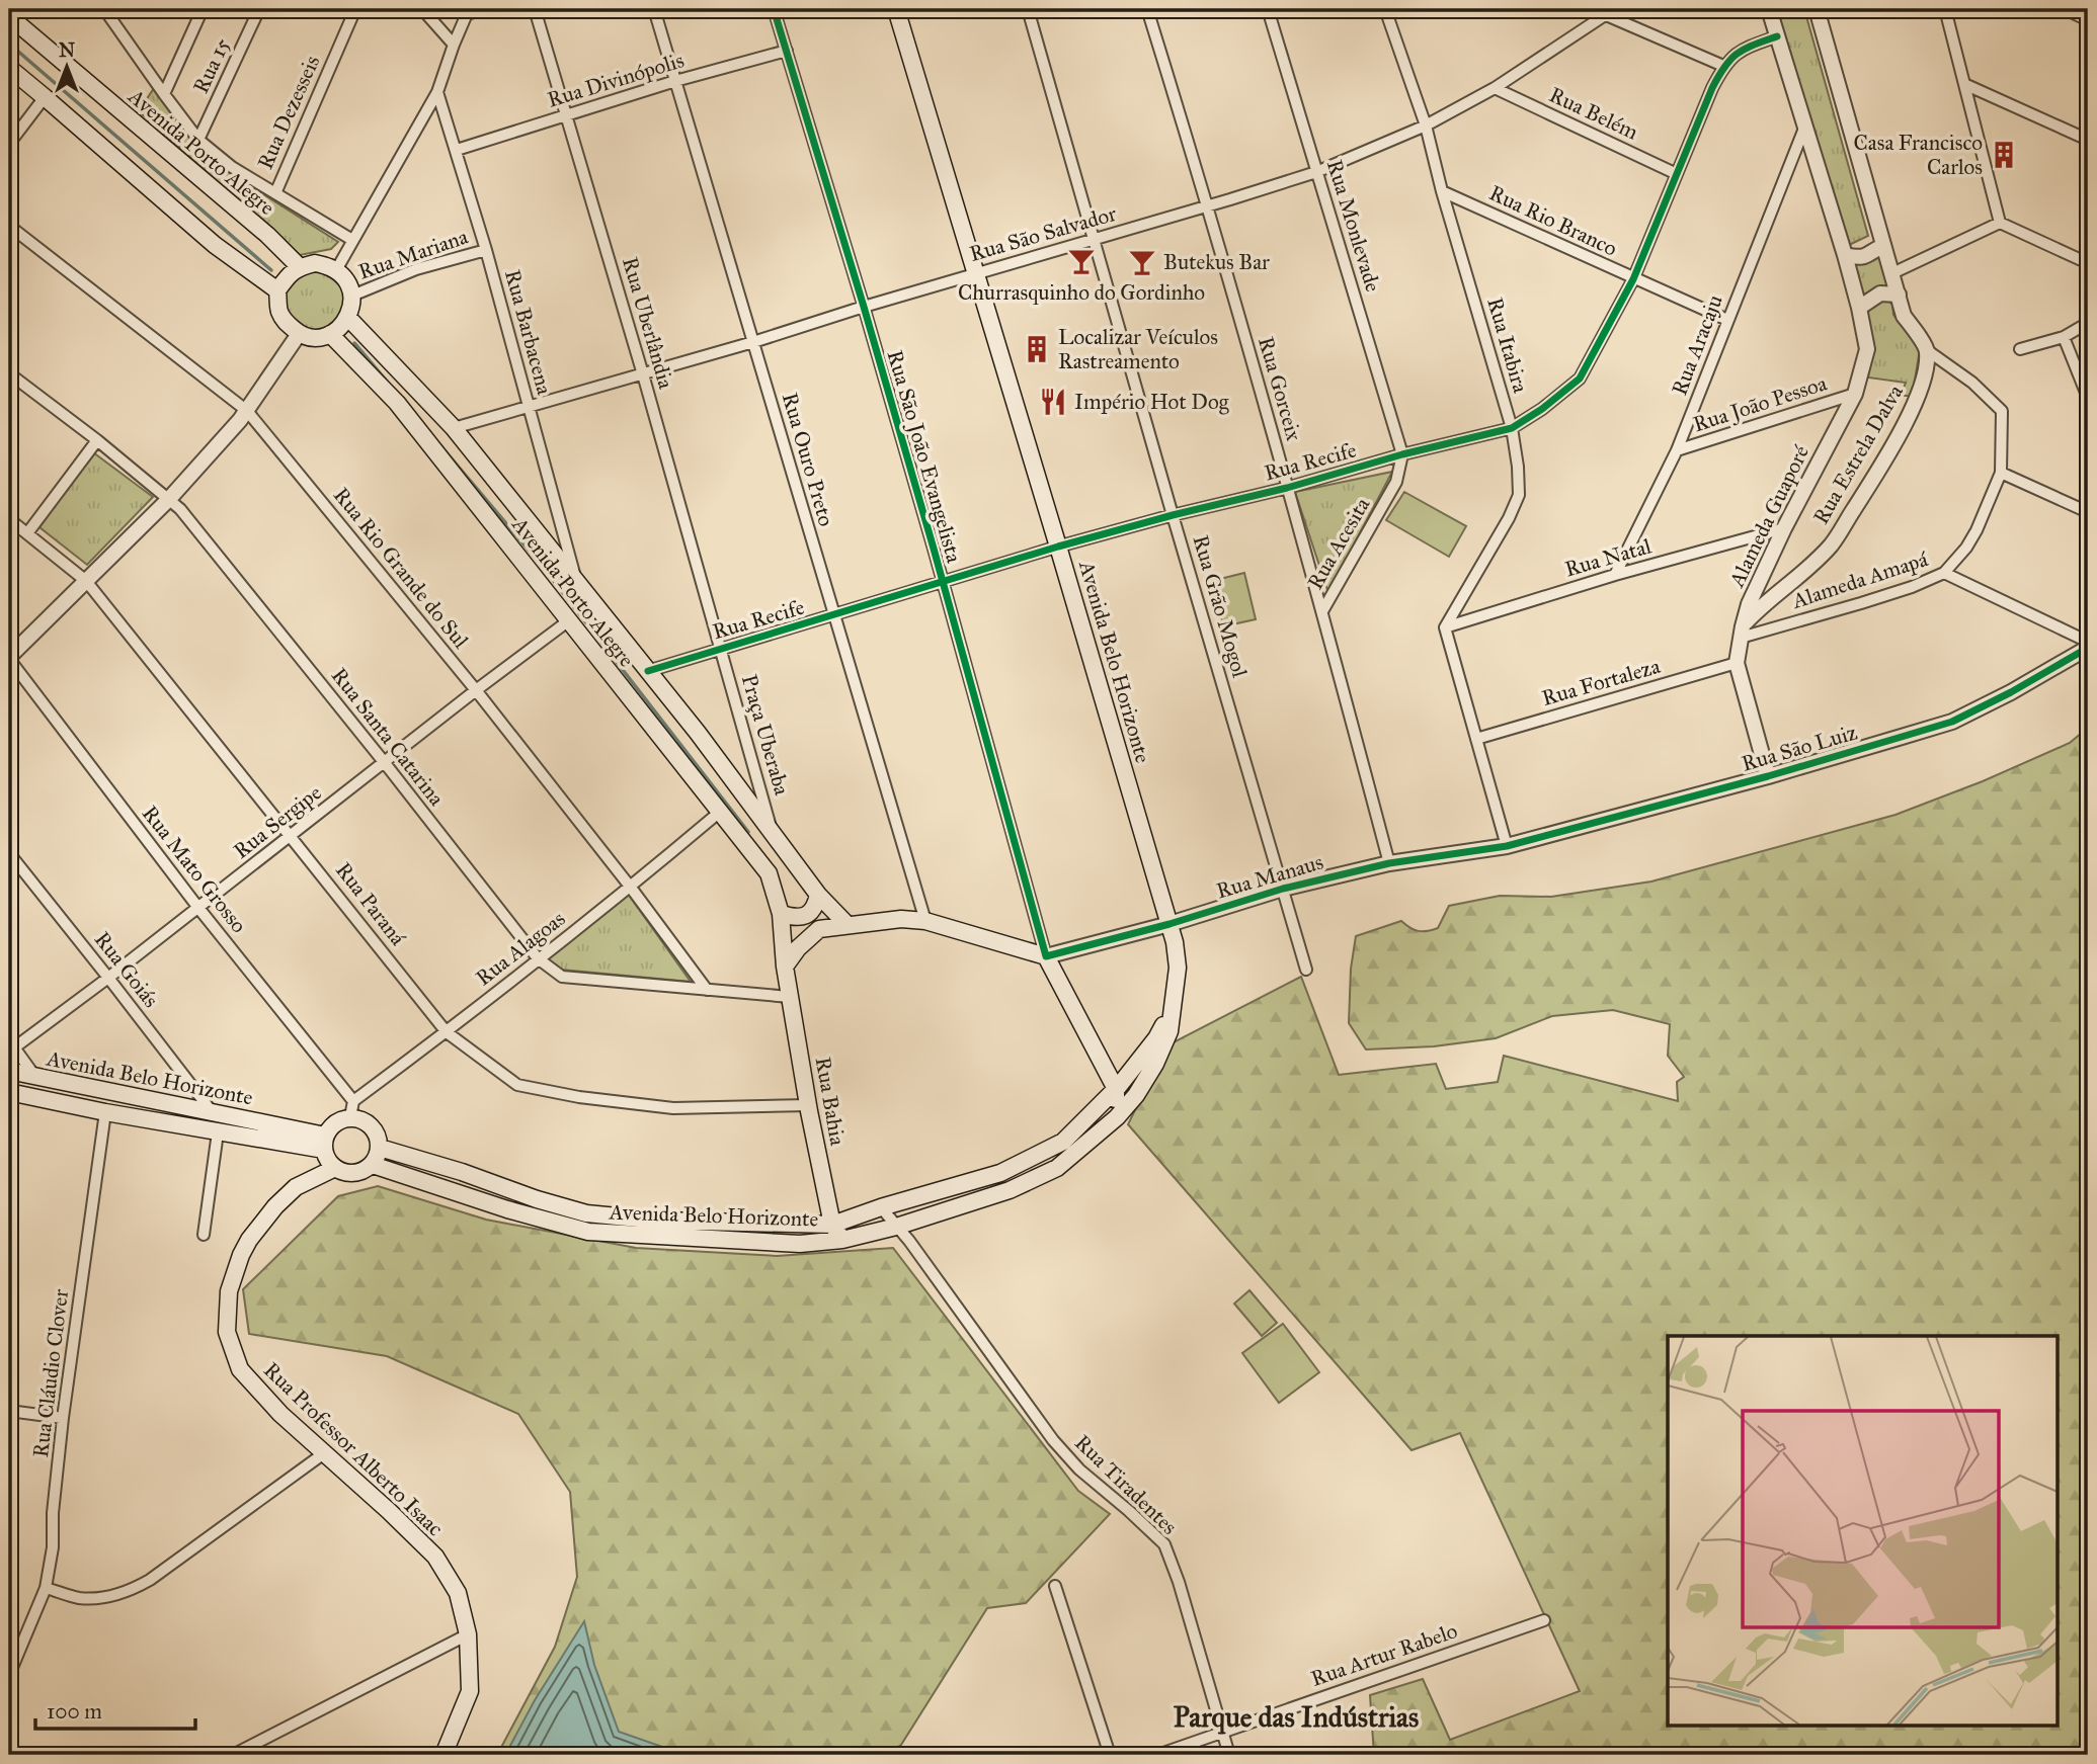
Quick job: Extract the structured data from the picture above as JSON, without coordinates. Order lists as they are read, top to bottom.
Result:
{
  "streets": {
    "main road": [
      "Avenida Porto Alegre",
      "Avenida Belo Horizonte",
      "Rua Bahia",
      "Rua Professor Alberto Isaac"
    ],
    "street": [
      "Rua 15",
      "Rua Divinópolis",
      "Rua Dezesseis",
      "Rua Belém",
      "Rua Rio Branco",
      "Rua Monlevade",
      "Rua São Salvador",
      "Rua Mariana",
      "Rua Uberlândia",
      "Rua Barbacena",
      "Rua Itabira",
      "Rua Aracaju",
      "Rua Gorceix",
      "Rua João Pessoa",
      "Rua Estrela Dalva",
      "Rua São João Evangelista",
      "Rua Ouro Preto",
      "Rua Recife",
      "Alameda Guaporé",
      "Rua Acesita",
      "Rua Natal",
      "Rua Rio Grande do Sul",
      "Alameda Amapá",
      "Rua Grão Mogol",
      "Rua Fortaleza",
      "Praça Uberaba",
      "Rua Santa Catarina",
      "Rua São Luiz",
      "Rua Sergipe",
      "Rua Mato Grosso",
      "Rua Manaus",
      "Rua Paraná",
      "Rua Alagoas",
      "Rua Goiás",
      "Rua Cláudio Clover",
      "Rua Tiradentes",
      "Rua Artur Rabelo"
    ]
  },
  "crossings": [
    ["Rua Divinópolis", "Rua Uberlândia"],
    ["Rua Divinópolis", "Rua Barbacena"],
    ["Rua Divinópolis", "Rua São João Evangelista"],
    ["Rua Divinópolis", "Rua Ouro Preto"],
    ["Rua Belém", "Rua São Salvador"],
    ["Rua Belém", "Rua Recife"],
    ["Avenida Porto Alegre", "Rua São Salvador"],
    ["Avenida Porto Alegre", "Rua Mariana"],
    ["Avenida Porto Alegre", "Rua Barbacena"],
    ["Avenida Porto Alegre", "Rua Recife"],
    ["Avenida Porto Alegre", "Praça Uberaba"],
    ["Avenida Porto Alegre", "Rua Sergipe"],
    ["Avenida Porto Alegre", "Rua Alagoas"],
    ["Avenida Porto Alegre", "Rua Bahia"],
    ["Rua Rio Branco", "Rua Itabira"],
    ["Rua Rio Branco", "Rua Aracaju"],
    ["Rua Rio Branco", "Rua Recife"],
    ["Rua Monlevade", "Rua São Salvador"],
    ["Rua Monlevade", "Rua Recife"],
    ["Rua Monlevade", "Rua Acesita"],
    ["Rua São Salvador", "Rua Uberlândia"],
    ["Rua São Salvador", "Rua Barbacena"],
    ["Rua São Salvador", "Rua Itabira"],
    ["Rua São Salvador", "Rua Gorceix"],
    ["Rua São Salvador", "Rua São João Evangelista"],
    ["Rua São Salvador", "Rua Ouro Preto"],
    ["Rua São Salvador", "Rua Grão Mogol"],
    ["Rua São Salvador", "Avenida Belo Horizonte"],
    ["Rua Mariana", "Rua Barbacena"],
    ["Rua Uberlândia", "Rua Recife"],
    ["Rua Uberlândia", "Praça Uberaba"],
    ["Rua Itabira", "Rua Recife"],
    ["Rua Itabira", "Rua Natal"],
    ["Rua Aracaju", "Rua João Pessoa"],
    ["Rua Aracaju", "Alameda Guaporé"],
    ["Rua Aracaju", "Rua Natal"],
    ["Rua Gorceix", "Rua Recife"],
    ["Rua Gorceix", "Rua Acesita"],
    ["Rua Gorceix", "Rua Manaus"],
    ["Rua João Pessoa", "Alameda Guaporé"],
    ["Rua Estrela Dalva", "Alameda Guaporé"],
    ["Rua Estrela Dalva", "Alameda Amapá"],
    ["Rua São João Evangelista", "Rua Recife"],
    ["Rua São João Evangelista", "Rua Manaus"],
    ["Rua Ouro Preto", "Rua Recife"],
    ["Rua Recife", "Alameda Guaporé"],
    ["Rua Recife", "Rua Acesita"],
    ["Rua Recife", "Rua Grão Mogol"],
    ["Rua Recife", "Avenida Belo Horizonte"],
    ["Rua Recife", "Praça Uberaba"],
    ["Alameda Guaporé", "Rua Natal"],
    ["Alameda Guaporé", "Alameda Amapá"],
    ["Alameda Guaporé", "Rua Fortaleza"],
    ["Rua Rio Grande do Sul", "Rua Santa Catarina"],
    ["Rua Rio Grande do Sul", "Rua Sergipe"],
    ["Rua Rio Grande do Sul", "Rua Alagoas"],
    ["Rua Grão Mogol", "Rua Manaus"],
    ["Avenida Belo Horizonte", "Rua Mato Grosso"],
    ["Avenida Belo Horizonte", "Rua Manaus"],
    ["Avenida Belo Horizonte", "Rua Alagoas"],
    ["Avenida Belo Horizonte", "Rua Goiás"],
    ["Avenida Belo Horizonte", "Rua Bahia"],
    ["Avenida Belo Horizonte", "Rua Cláudio Clover"],
    ["Avenida Belo Horizonte", "Rua Professor Alberto Isaac"],
    ["Avenida Belo Horizonte", "Rua Tiradentes"],
    ["Rua Santa Catarina", "Rua Sergipe"],
    ["Rua Santa Catarina", "Rua Alagoas"],
    ["Rua Santa Catarina", "Rua Bahia"],
    ["Rua São Luiz", "Rua Manaus"],
    ["Rua Sergipe", "Rua Mato Grosso"],
    ["Rua Sergipe", "Rua Paraná"],
    ["Rua Sergipe", "Rua Goiás"],
    ["Rua Mato Grosso", "Rua Alagoas"],
    ["Rua Mato Grosso", "Rua Professor Alberto Isaac"],
    ["Rua Paraná", "Rua Alagoas"],
    ["Rua Paraná", "Rua Bahia"],
    ["Rua Alagoas", "Rua Professor Alberto Isaac"],
    ["Rua Tiradentes", "Rua Artur Rabelo"]
  ],
  "districts": ["Parque das Indústrias"],
  "places": {
    "building": ["Casa Francisco Carlos", "Localizar Veículos Rastreamento"],
    "bar": ["Churrasquinho do Gordinho", "Butekus Bar"],
    "restaurant": ["Império Hot Dog"]
  },
  "scale_bar": "100 m",
  "north": "top"
}
